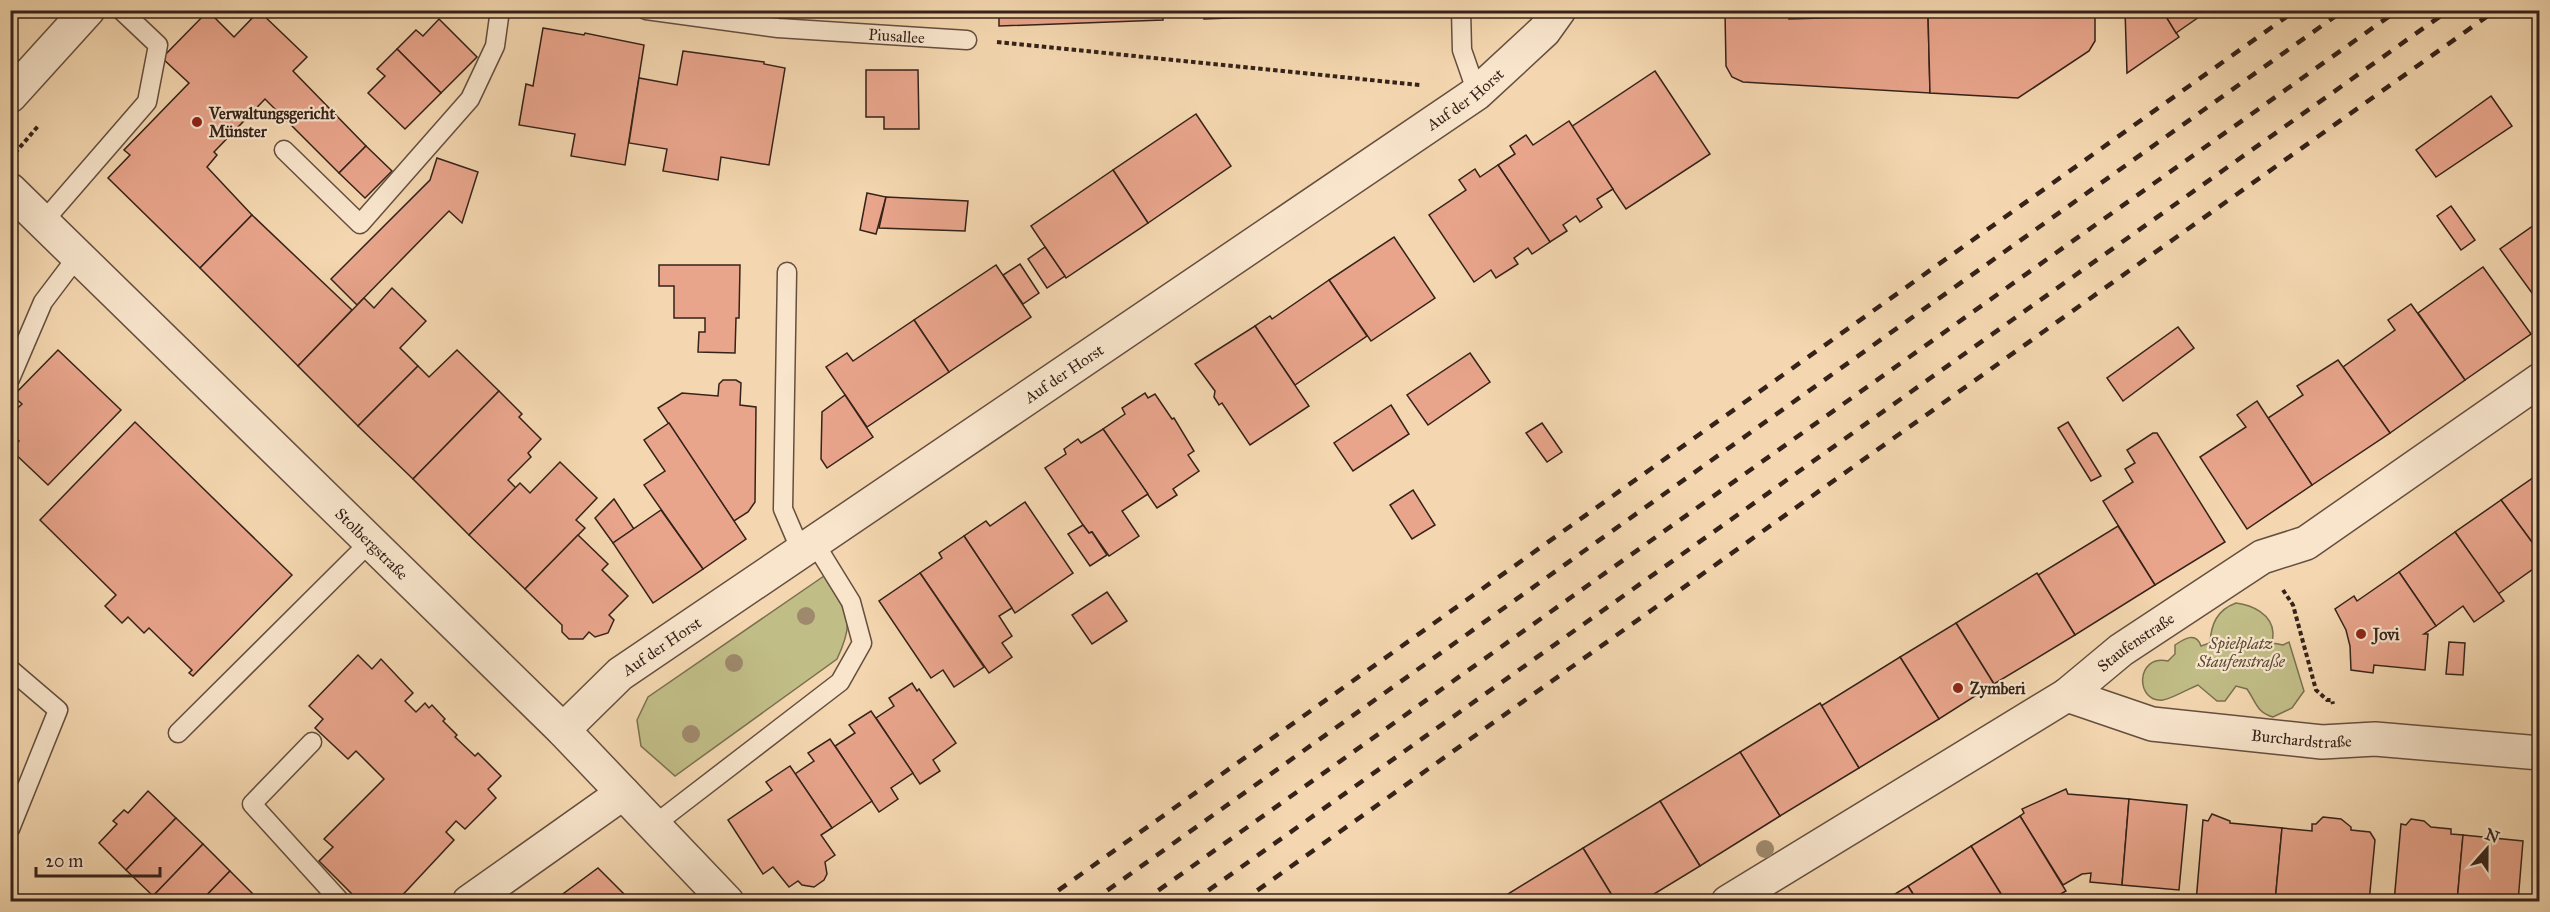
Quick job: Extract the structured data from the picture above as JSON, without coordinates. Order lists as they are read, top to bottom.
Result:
{
  "streets": {
    "street": [
      "Auf der Horst",
      "Stolbergstraße",
      "Staufenstraße",
      "Burchardstraße"
    ],
    "lane": ["Piusallee"]
  },
  "crossings": [
    ["Auf der Horst", "Stolbergstraße"],
    ["Staufenstraße", "Burchardstraße"]
  ],
  "parks": ["Spielplatz Staufenstraße"],
  "places": ["Verwaltungsgericht Münster", "Jovi", "Zymberi"],
  "scale_bar": "20 m",
  "north": "top"
}
